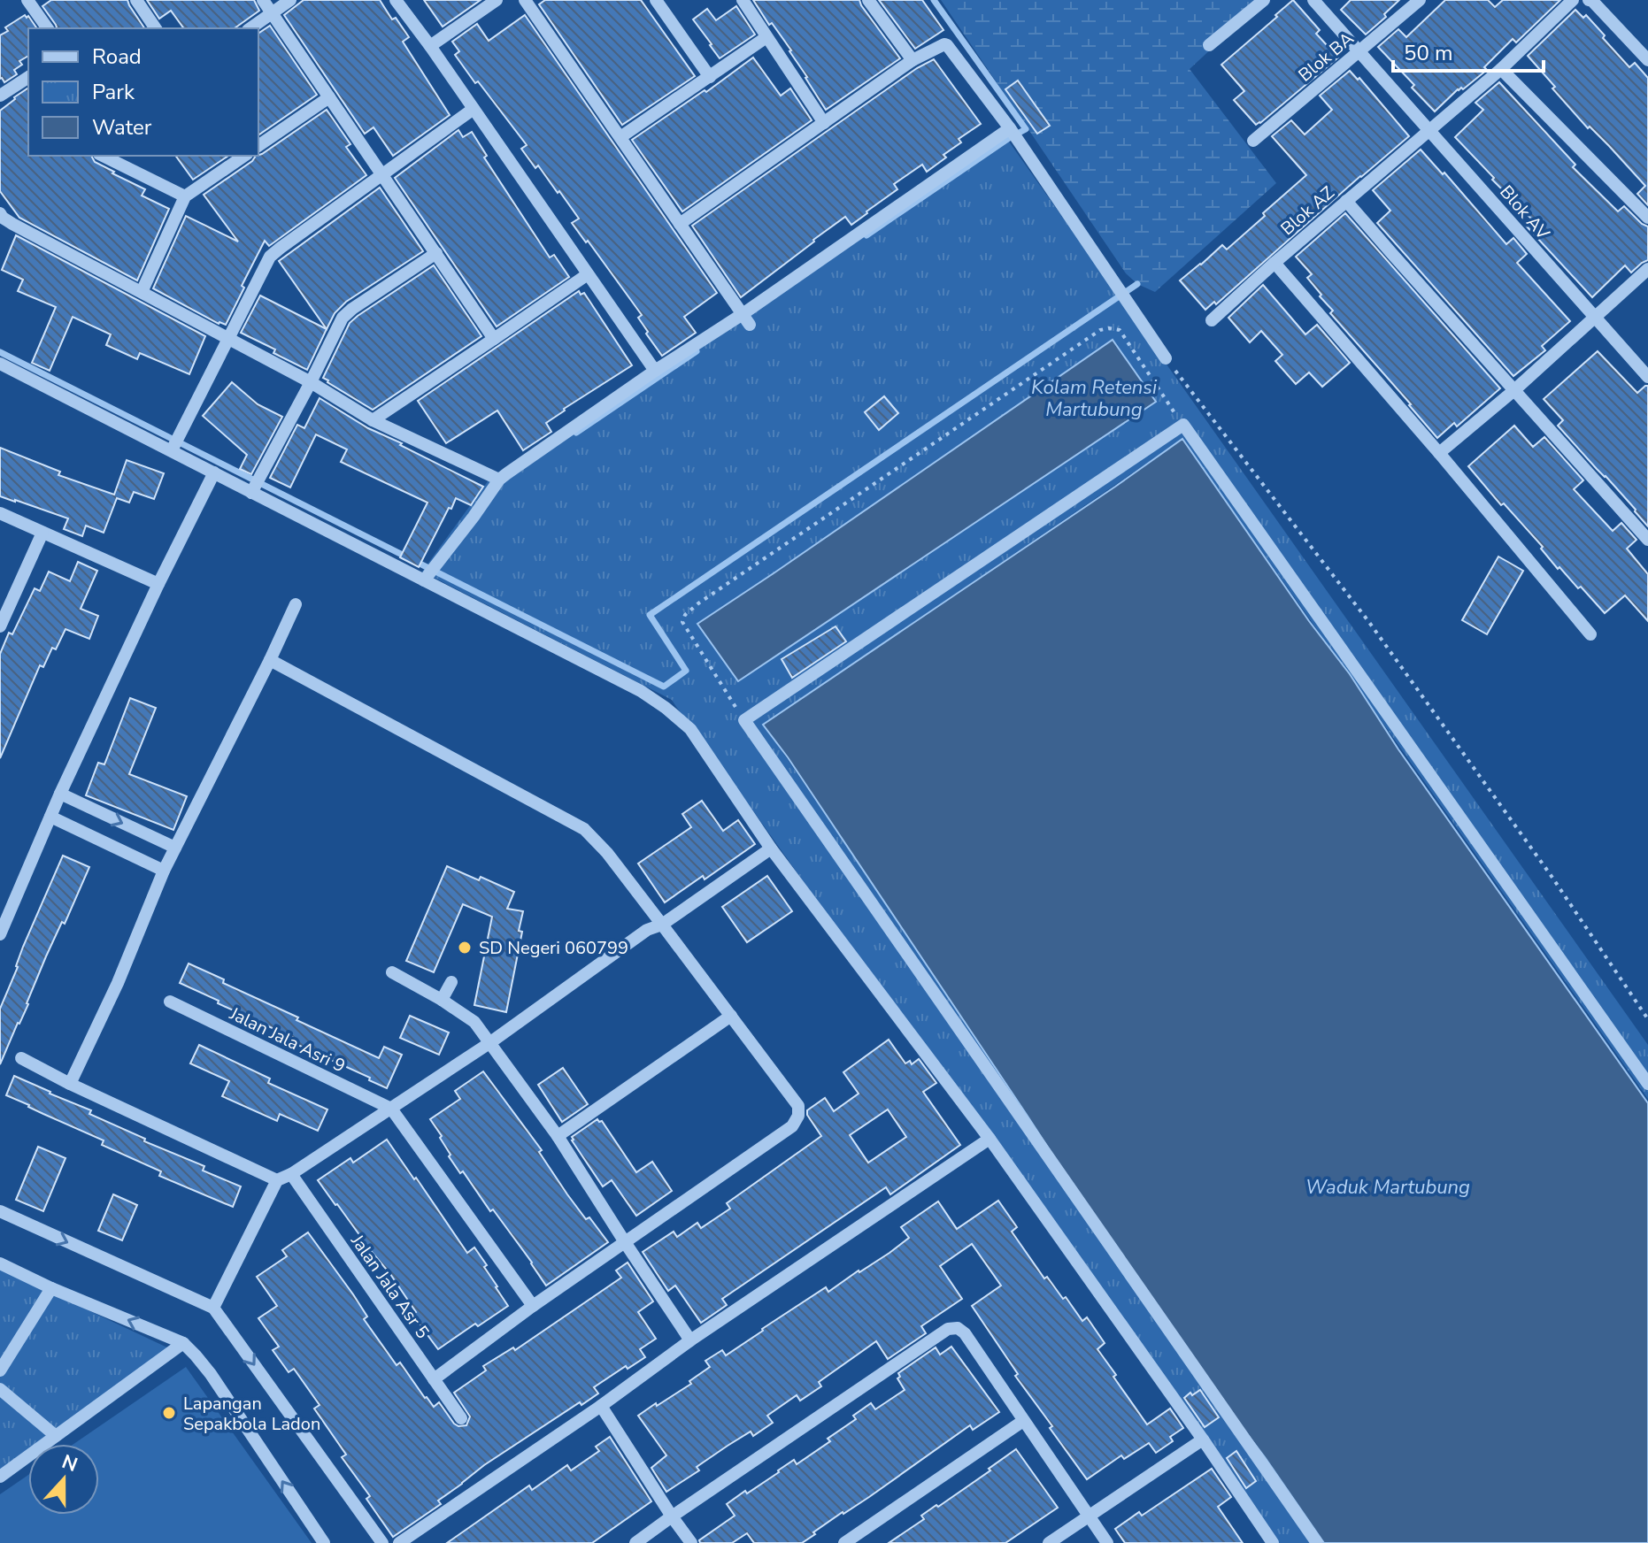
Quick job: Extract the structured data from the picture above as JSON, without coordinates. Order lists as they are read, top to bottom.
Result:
{
  "streets": {
    "street": [
      "Blok BA",
      "Blok AZ",
      "Blok AV",
      "Jalan Jala Asri 9",
      "Jalan Jala Asr 5"
    ]
  },
  "crossings": [
    ["Blok BA", "Blok AV"],
    ["Blok AZ", "Blok AV"]
  ],
  "water": ["Kolam Retensi Martubung", "Waduk Martubung"],
  "places": ["SD Negeri 060799", "Lapangan Sepakbola Ladon"],
  "legend": ["Road", "Park", "Water"],
  "scale_bar": "50 m",
  "north": "top"
}
